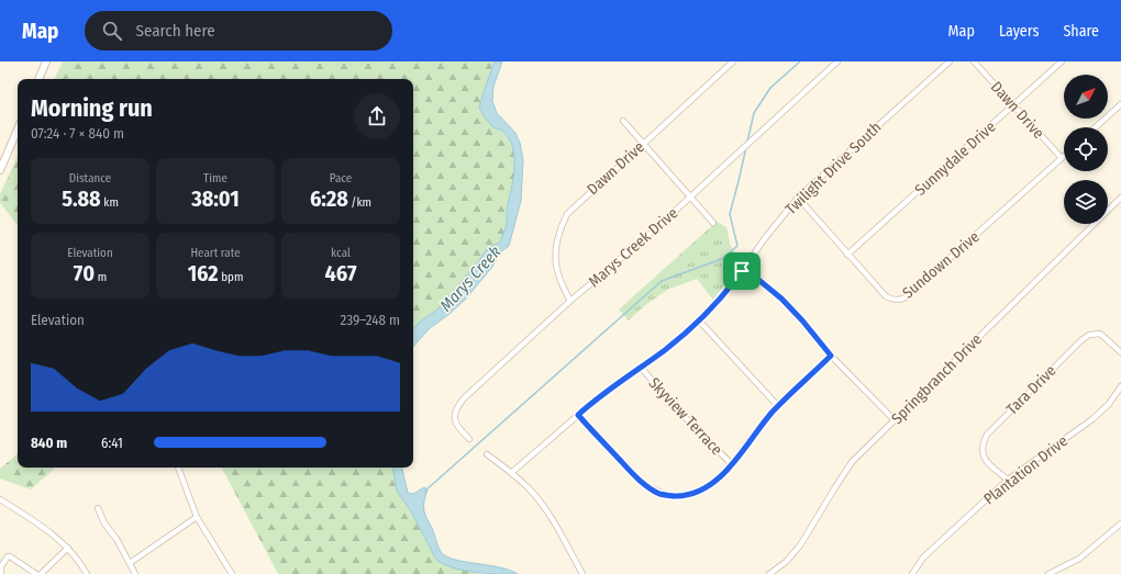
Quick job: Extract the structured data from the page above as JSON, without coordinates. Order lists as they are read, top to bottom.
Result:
{
  "streets": {
    "street": [
      "Dawn Drive",
      "Sunnydale Drive",
      "Twilight Drive South",
      "Marys Creek Drive",
      "Sundown Drive",
      "Springbranch Drive",
      "Tara Drive",
      "Skyview Terrace",
      "Plantation Drive"
    ]
  },
  "crossings": [
    ["Dawn Drive", "Sunnydale Drive"],
    ["Dawn Drive", "Marys Creek Drive"],
    ["Dawn Drive", "Sundown Drive"],
    ["Sunnydale Drive", "Sundown Drive"],
    ["Twilight Drive South", "Sundown Drive"],
    ["Twilight Drive South", "Skyview Terrace"],
    ["Tara Drive", "Plantation Drive"]
  ],
  "water": ["Marys Creek"],
  "north": "top right",
  "page": {
    "header": "Map",
    "search": "Search here",
    "nav": ["Map", "Layers", "Share"],
    "heading": ["Morning run", "07:24 · 7 × 840 m"],
    "stats": [
      ["Distance", "5.88 km"],
      ["Time", "38:01"],
      ["Pace", "6:28 /km"],
      ["Elevation", "70 m"],
      ["Heart rate", "162 bpm"],
      ["kcal", "467"]
    ],
    "chart": ["Elevation", "239–248 m"],
    "list": [
      {
        "name": "840 m",
        "note": "6:41"
      }
    ]
  }
}
